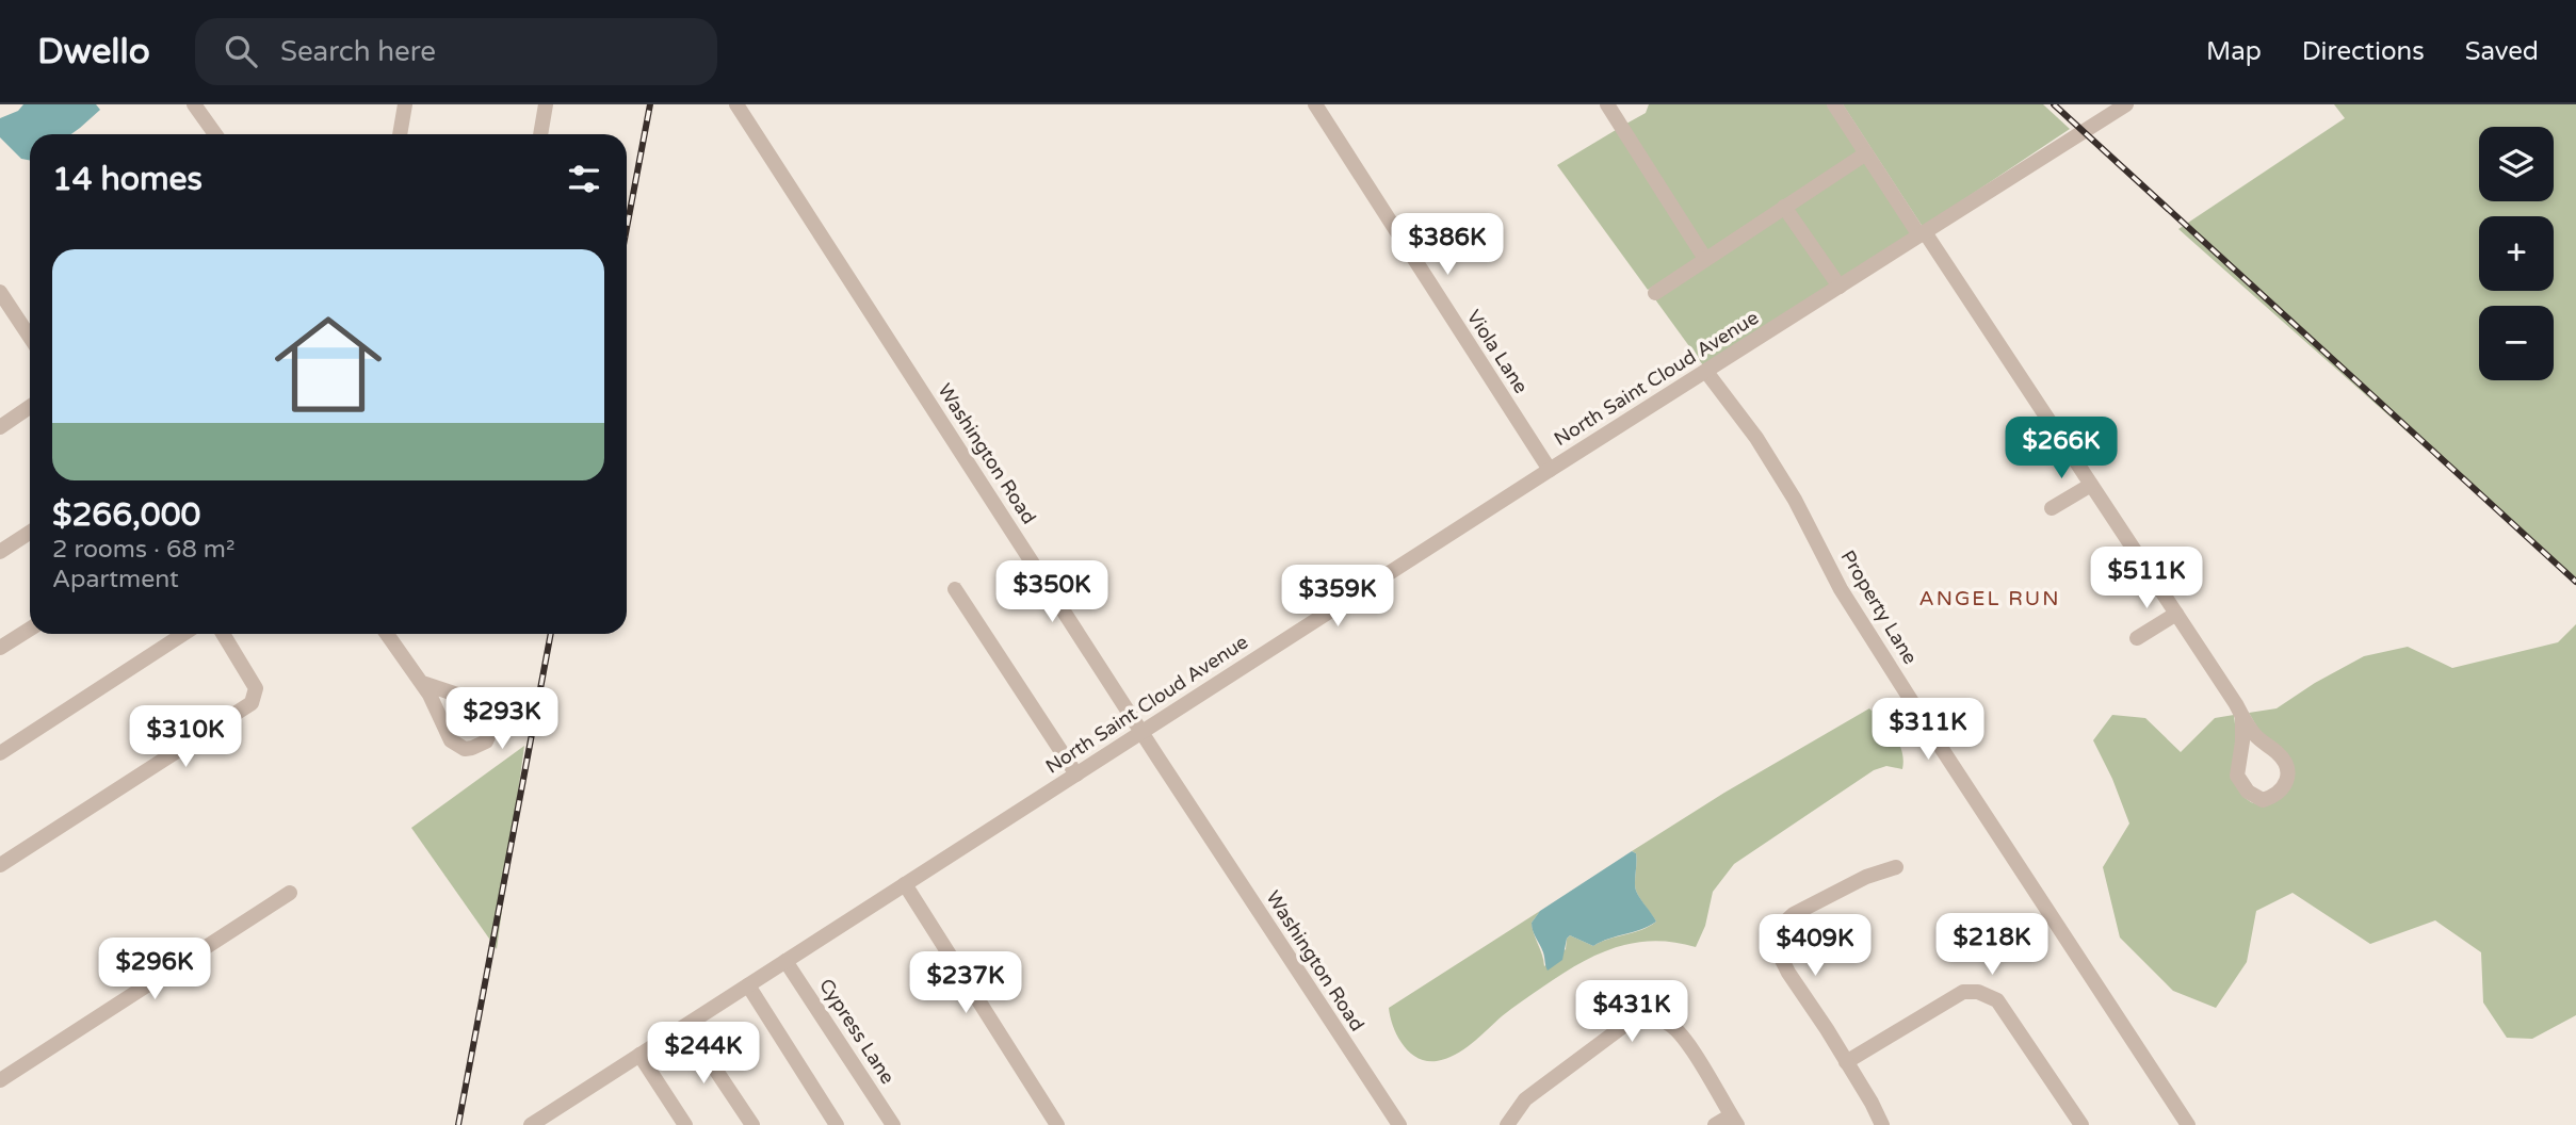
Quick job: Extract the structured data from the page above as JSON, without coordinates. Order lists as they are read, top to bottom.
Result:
{
  "streets": {
    "street": [
      "Viola Lane",
      "North Saint Cloud Avenue",
      "Washington Road",
      "Property Lane",
      "Cypress Lane"
    ]
  },
  "crossings": [
    ["Viola Lane", "North Saint Cloud Avenue"],
    ["North Saint Cloud Avenue", "Washington Road"],
    ["North Saint Cloud Avenue", "Property Lane"],
    ["North Saint Cloud Avenue", "Cypress Lane"]
  ],
  "districts": ["ANGEL RUN"],
  "page": {
    "header": "Dwello",
    "search": "Search here",
    "nav": ["Map", "Directions", "Saved"],
    "map_buttons": ["+", "−"],
    "heading": "14 homes",
    "price": [
      "$386K",
      "$266K",
      "$511K",
      "$350K",
      "$359K",
      "$293K",
      "$311K",
      "$310K",
      "$218K",
      "$409K",
      "$296K",
      "$237K",
      "$431K",
      "$244K"
    ],
    "list": [
      {
        "name": "$266,000",
        "note": "2 rooms · 68 m² · Apartment"
      }
    ]
  }
}
